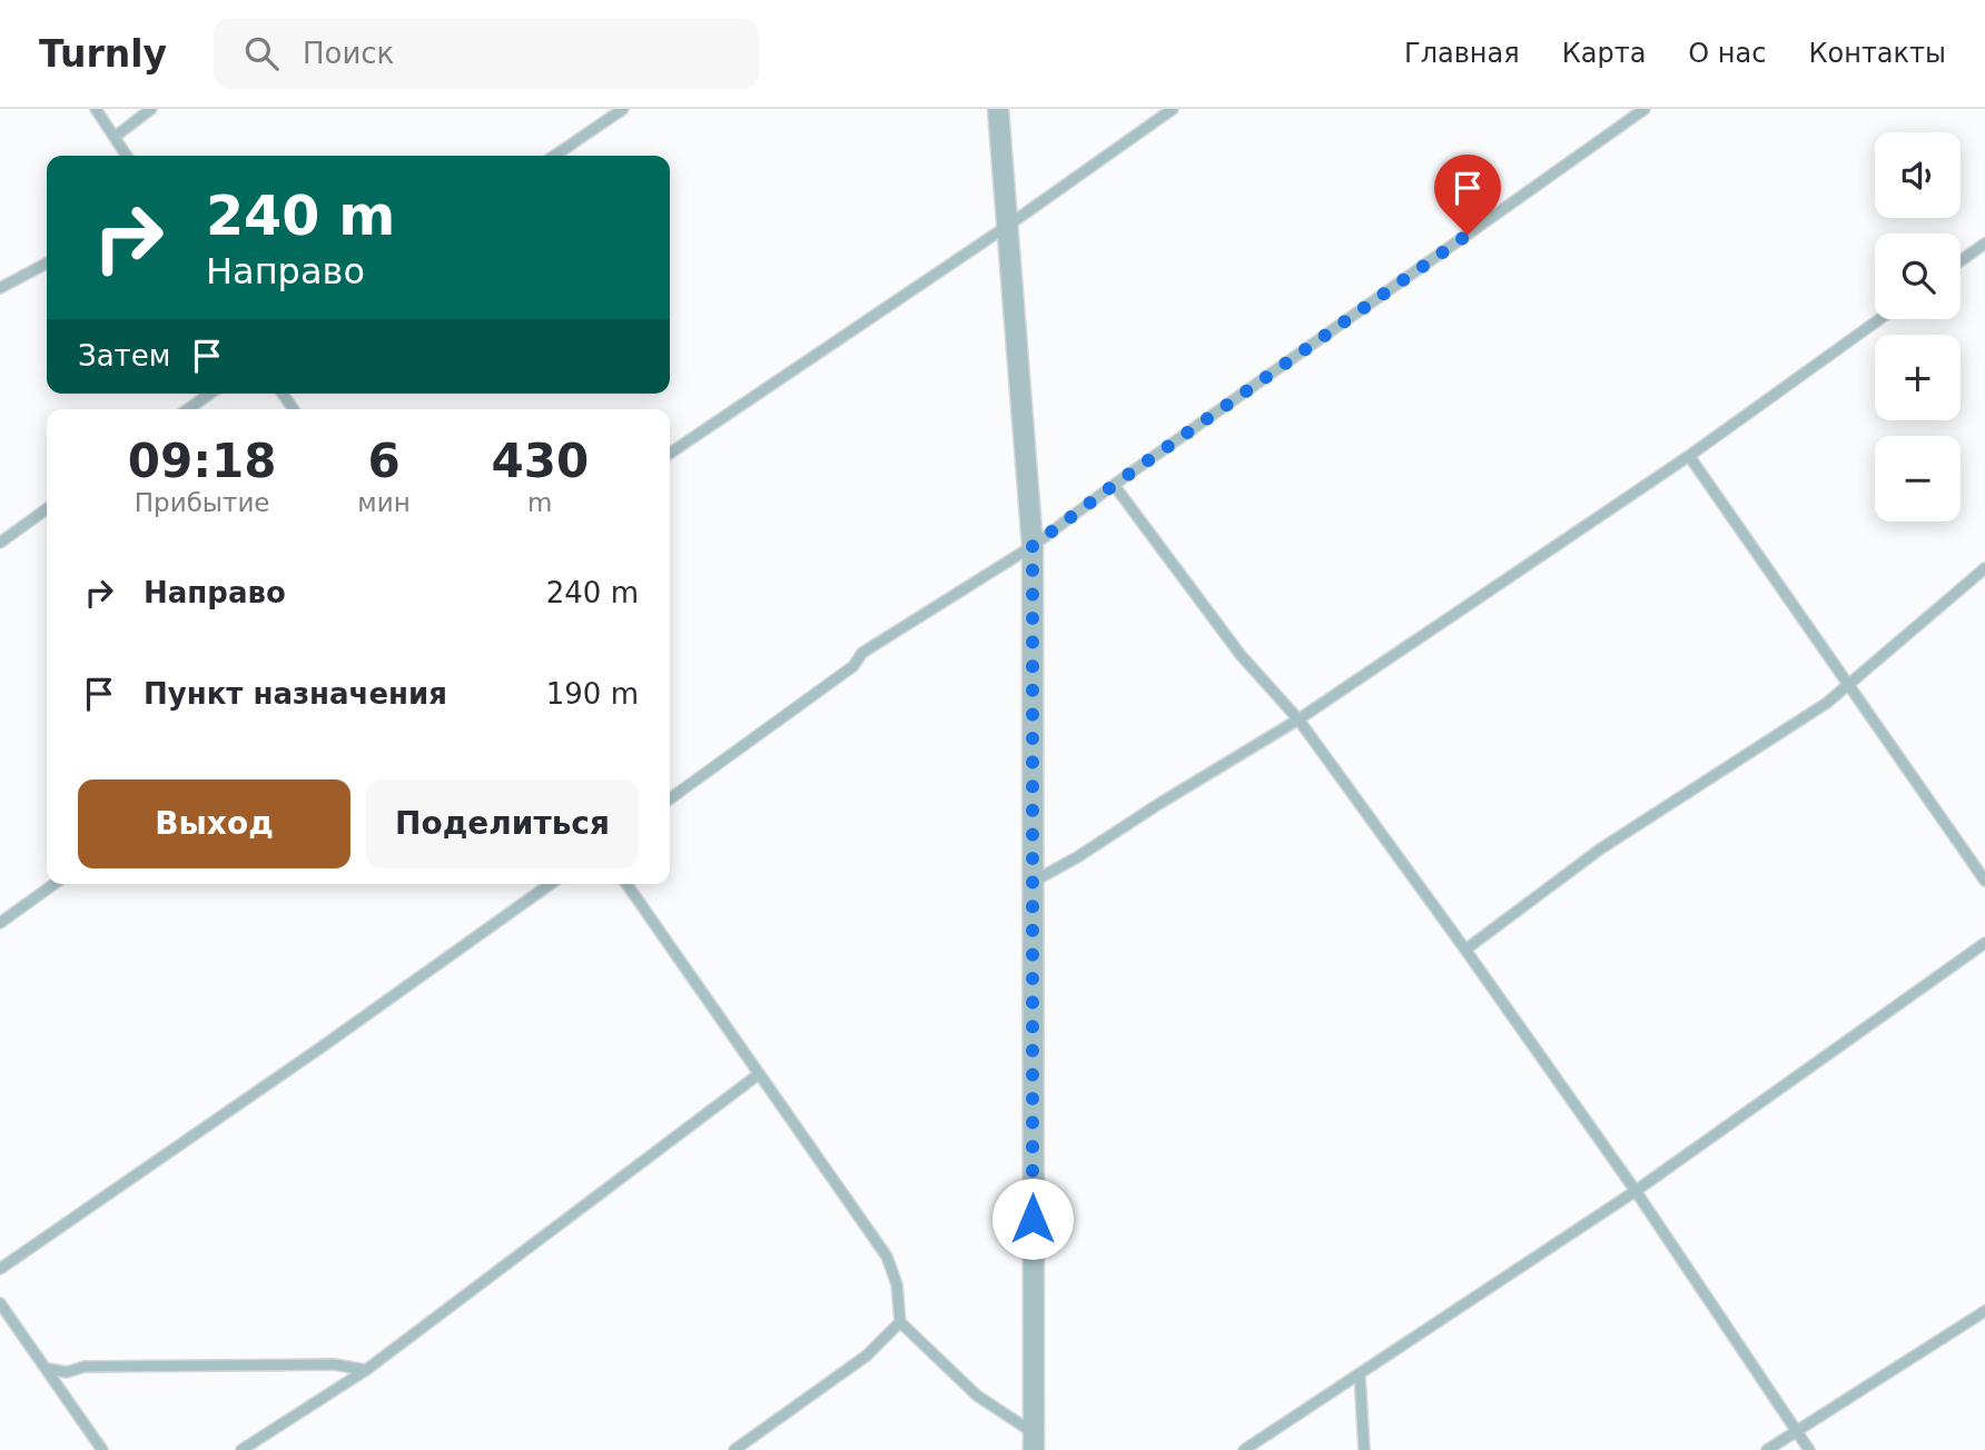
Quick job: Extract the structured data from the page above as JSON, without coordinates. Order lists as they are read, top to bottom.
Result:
{
  "page": {
    "header": "Turnly",
    "search": "Поиск",
    "nav": [
      "Главная",
      "Карта",
      "О нас",
      "Контакты"
    ],
    "map_buttons": ["+", "−"],
    "turn": ["240 m", "Направо"],
    "then": "Затем",
    "eta": [
      "09:18",
      "Прибытие",
      "6",
      "мин",
      "430",
      "m"
    ],
    "list": [
      {
        "name": "Направо",
        "value": "240 m"
      },
      {
        "name": "Пункт назначения",
        "value": "190 m"
      }
    ],
    "buttons": ["Выход", "Поделиться"]
  }
}
